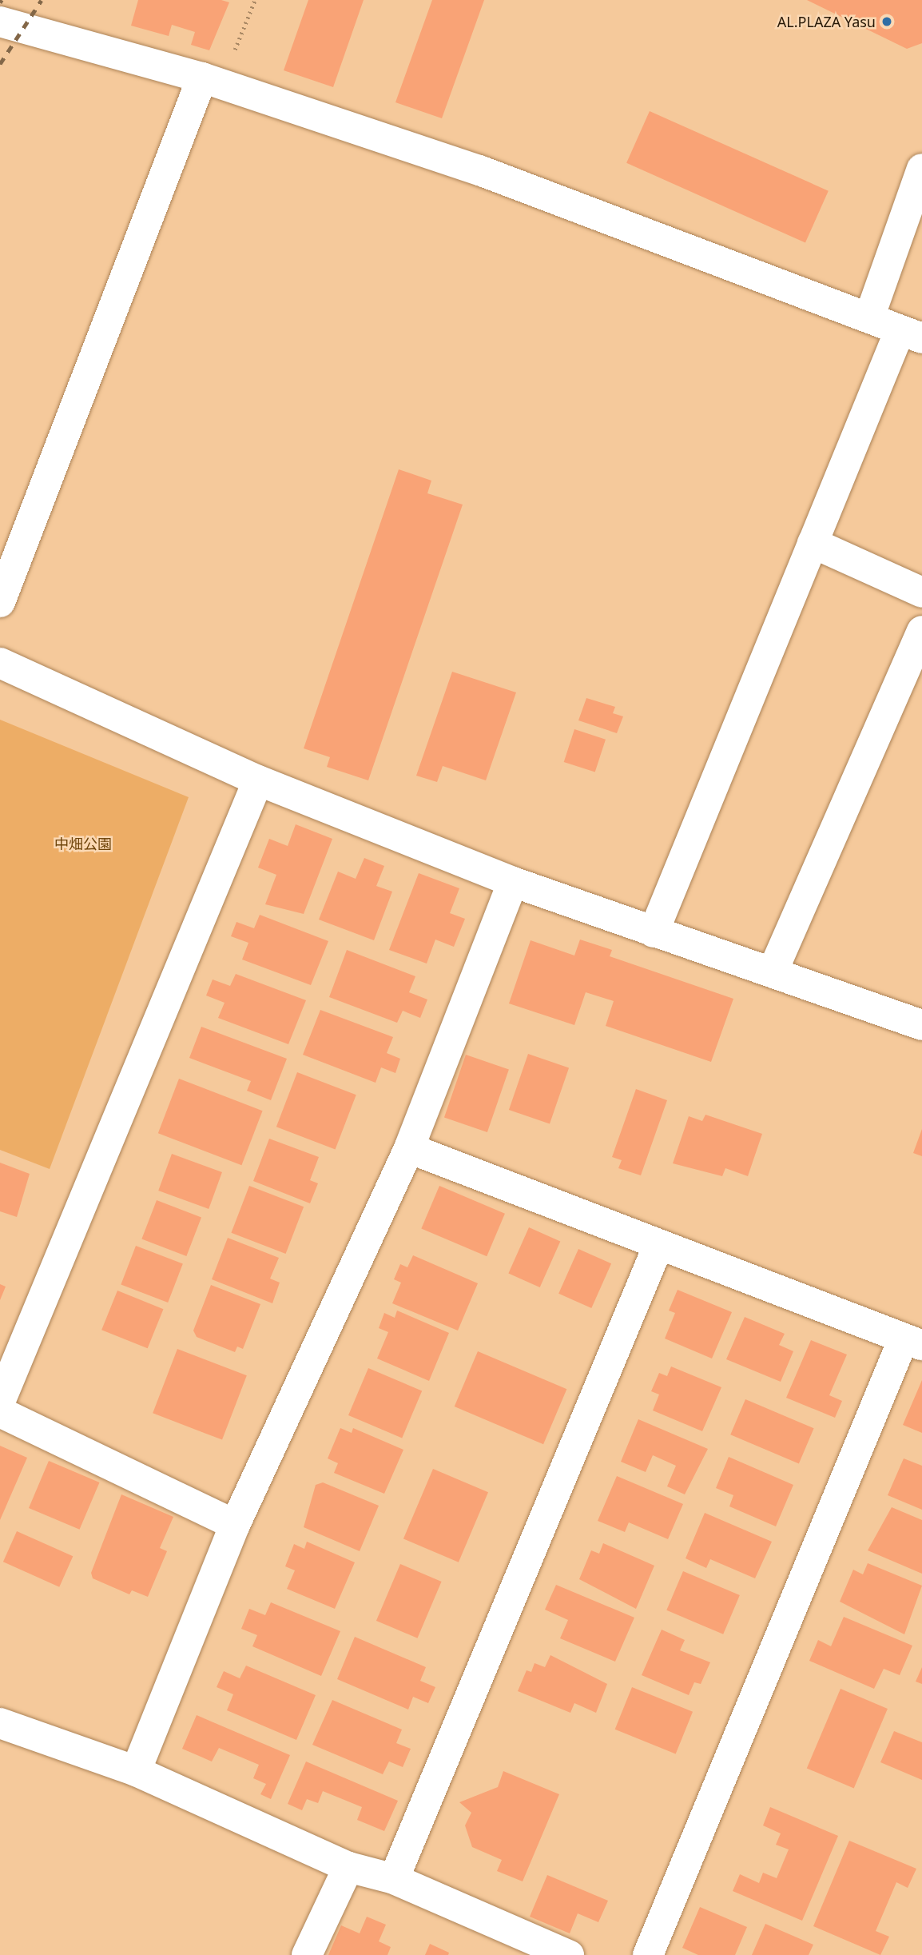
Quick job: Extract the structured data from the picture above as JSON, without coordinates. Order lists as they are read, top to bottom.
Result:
{
  "parks": ["中畑公園"],
  "places": ["AL.PLAZA Yasu"]
}
